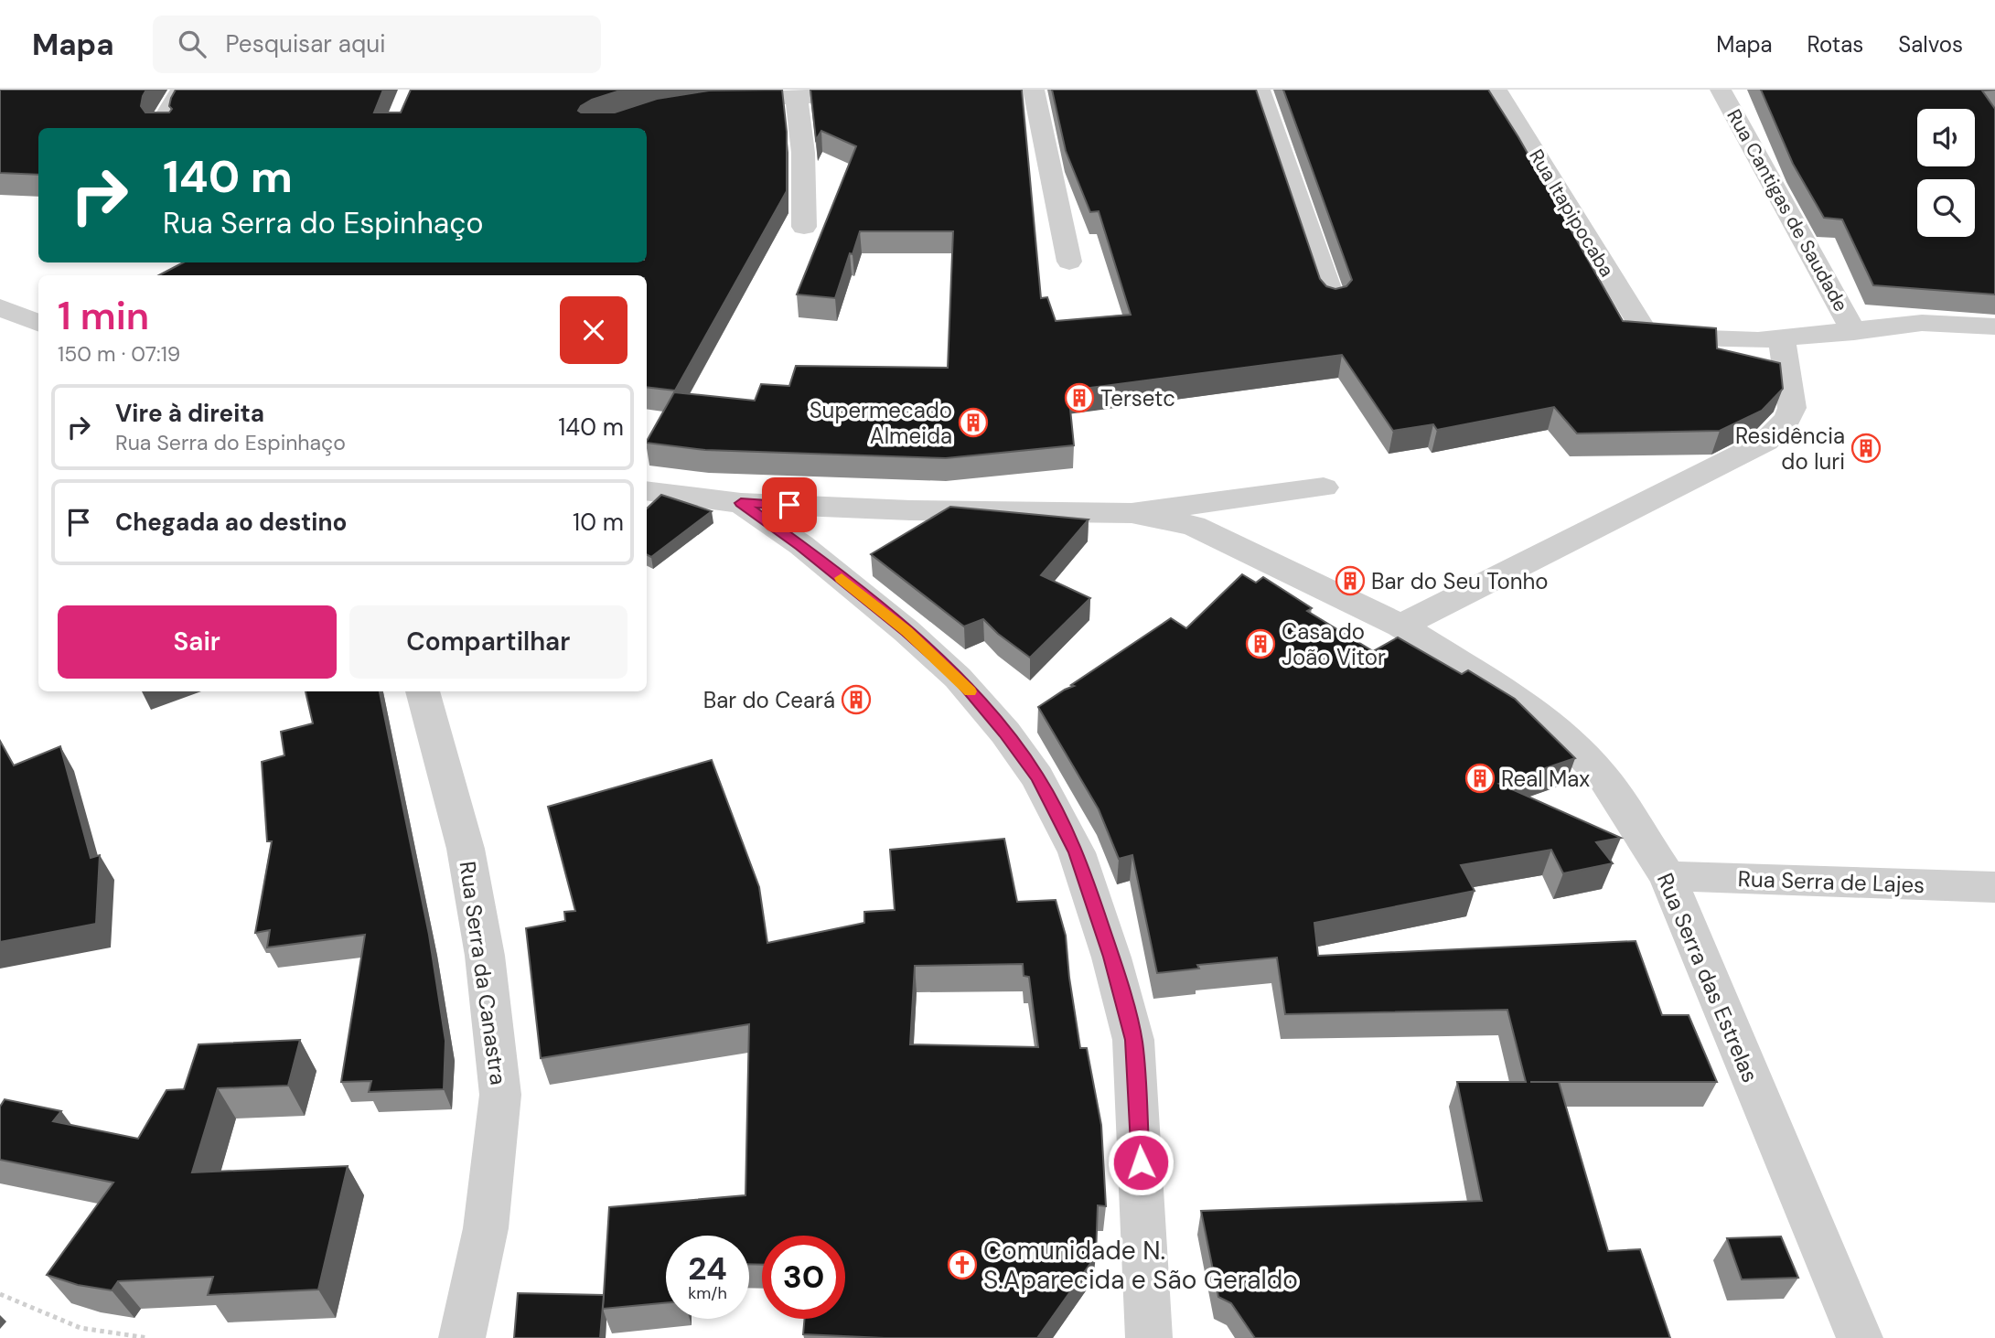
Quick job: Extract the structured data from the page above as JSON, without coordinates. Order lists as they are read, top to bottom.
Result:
{
  "streets": {
    "street": [
      "Rua Cantigas de Saudade",
      "Rua Itapipocaba",
      "Rua Serra de Lajes",
      "Rua Serra da Canastra",
      "Rua Serra das Estrelas"
    ]
  },
  "crossings": [
    ["Rua Serra de Lajes", "Rua Serra das Estrelas"]
  ],
  "places": {
    "building": [
      "Tersetc",
      "Supermecado Almeida",
      "Residência do Iuri",
      "Bar do Seu Tonho",
      "Casa do João Vitor",
      "Bar do Ceará",
      "Real Max"
    ],
    "church": ["Comunidade N. S.Aparecida e São Geraldo"]
  },
  "page": {
    "header": "Mapa",
    "search": "Pesquisar aqui",
    "nav": ["Mapa", "Rotas", "Salvos"],
    "turn": ["140 m", "Rua Serra do Espinhaço"],
    "heading": ["1 min", "150 m · 07:19"],
    "list": [
      {
        "name": "Vire à direita",
        "note": "Rua Serra do Espinhaço",
        "value": "140 m"
      },
      {
        "name": "Chegada ao destino",
        "value": "10 m"
      }
    ],
    "buttons": ["Sair", "Compartilhar"],
    "speed": "24 km/h",
    "limit": "30"
  }
}
